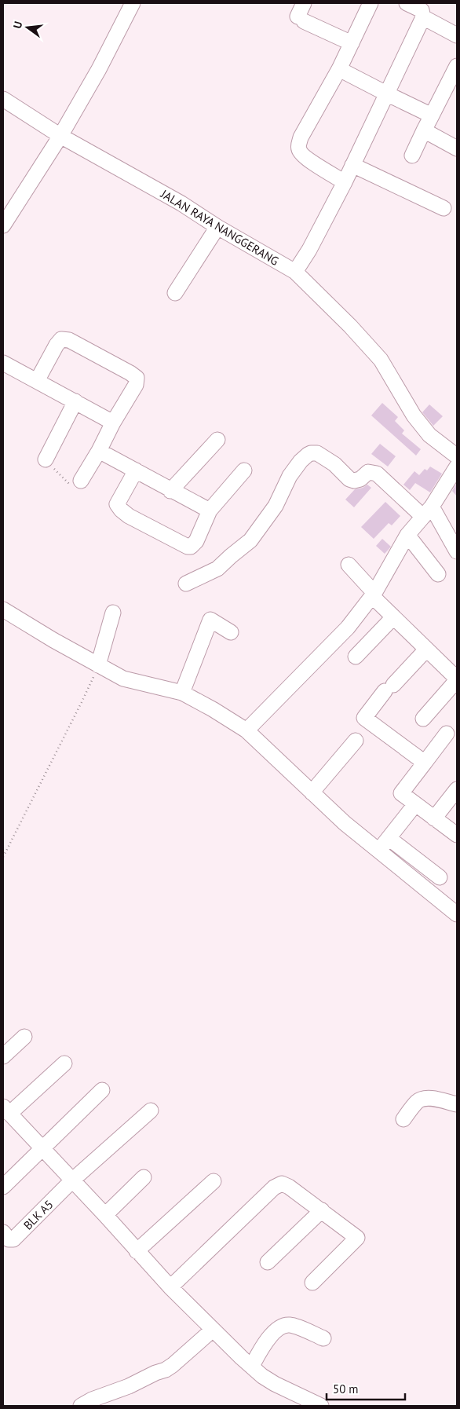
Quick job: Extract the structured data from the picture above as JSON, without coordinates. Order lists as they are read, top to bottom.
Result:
{
  "streets": {
    "street": ["JALAN RAYA NANGGERANG", "BLK A5"]
  },
  "scale_bar": "50 m",
  "north": "left"
}
